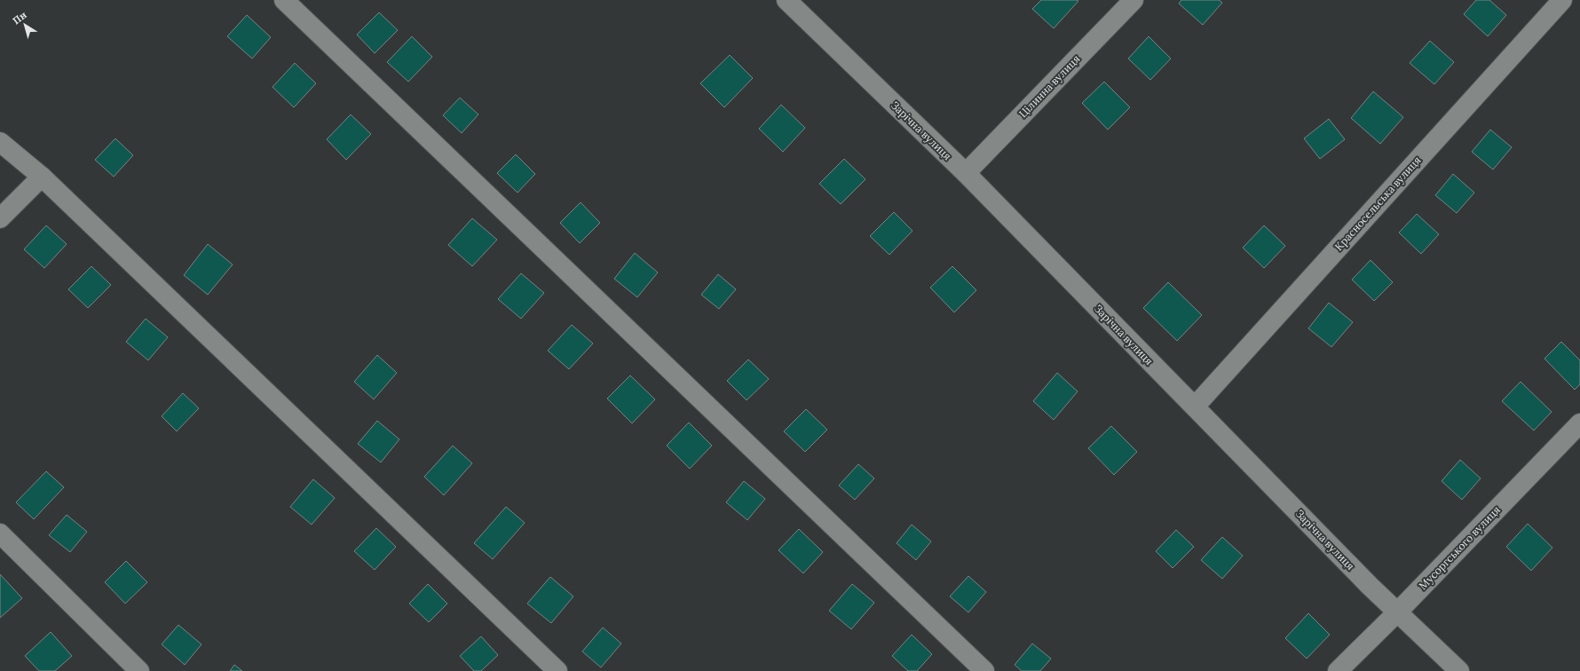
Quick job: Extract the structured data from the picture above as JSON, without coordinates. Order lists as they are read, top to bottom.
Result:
{
  "streets": {
    "street": [
      "Цілинна вулиця",
      "Зарічна вулиця",
      "Красносельська вулиця",
      "Мусоргського вулиця"
    ]
  },
  "crossings": [
    ["Цілинна вулиця", "Зарічна вулиця"],
    ["Зарічна вулиця", "Красносельська вулиця"],
    ["Зарічна вулиця", "Мусоргського вулиця"]
  ],
  "north": "top left"
}
